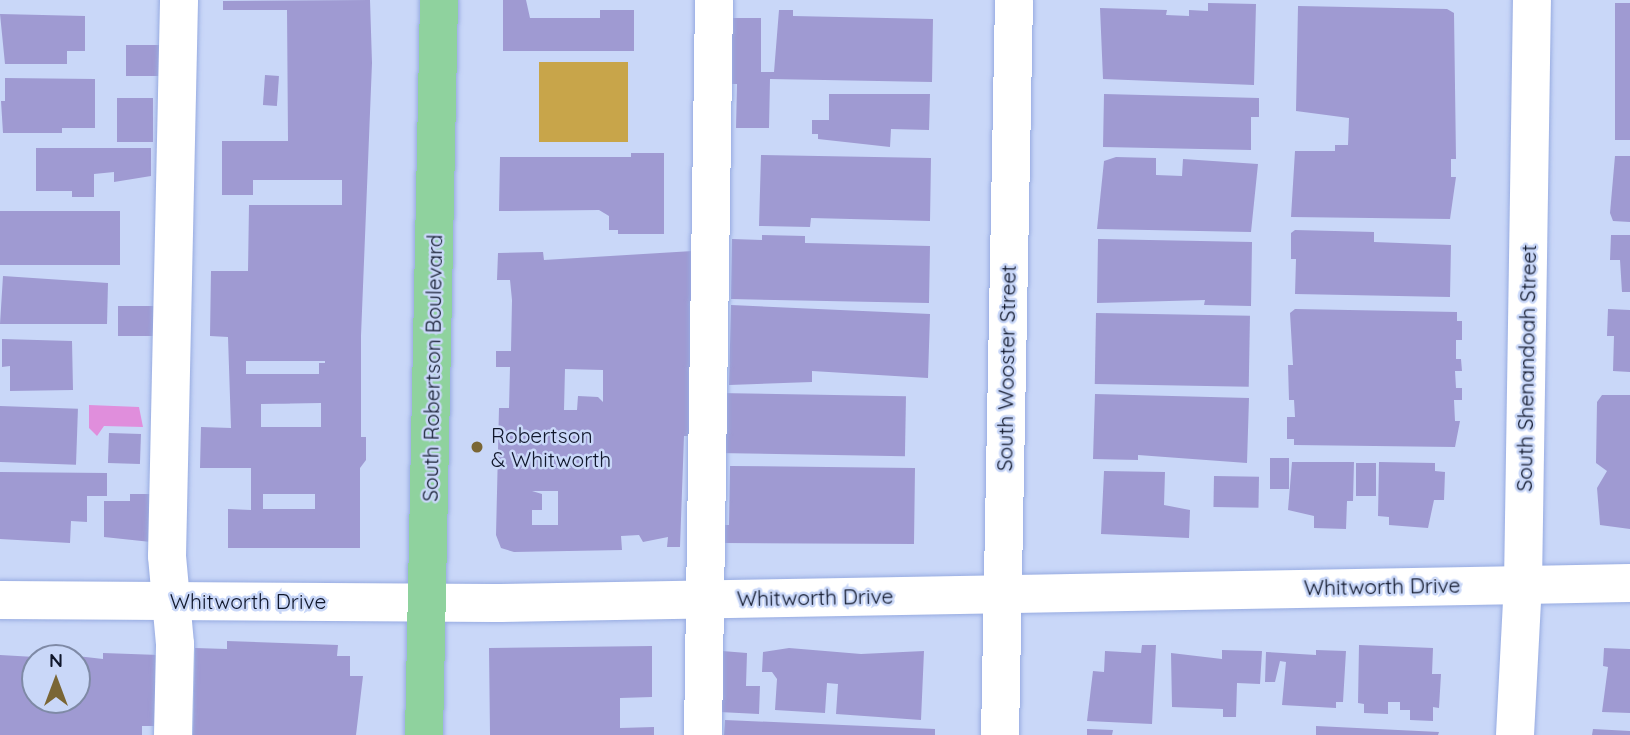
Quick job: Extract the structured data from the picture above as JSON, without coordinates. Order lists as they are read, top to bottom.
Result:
{
  "streets": {
    "main road": ["South Robertson Boulevard"],
    "street": ["South Wooster Street", "South Shenandoah Street", "Whitworth Drive"]
  },
  "crossings": [
    ["South Robertson Boulevard", "Whitworth Drive"],
    ["South Wooster Street", "Whitworth Drive"],
    ["South Shenandoah Street", "Whitworth Drive"]
  ],
  "places": ["Robertson & Whitworth"],
  "north": "top"
}
